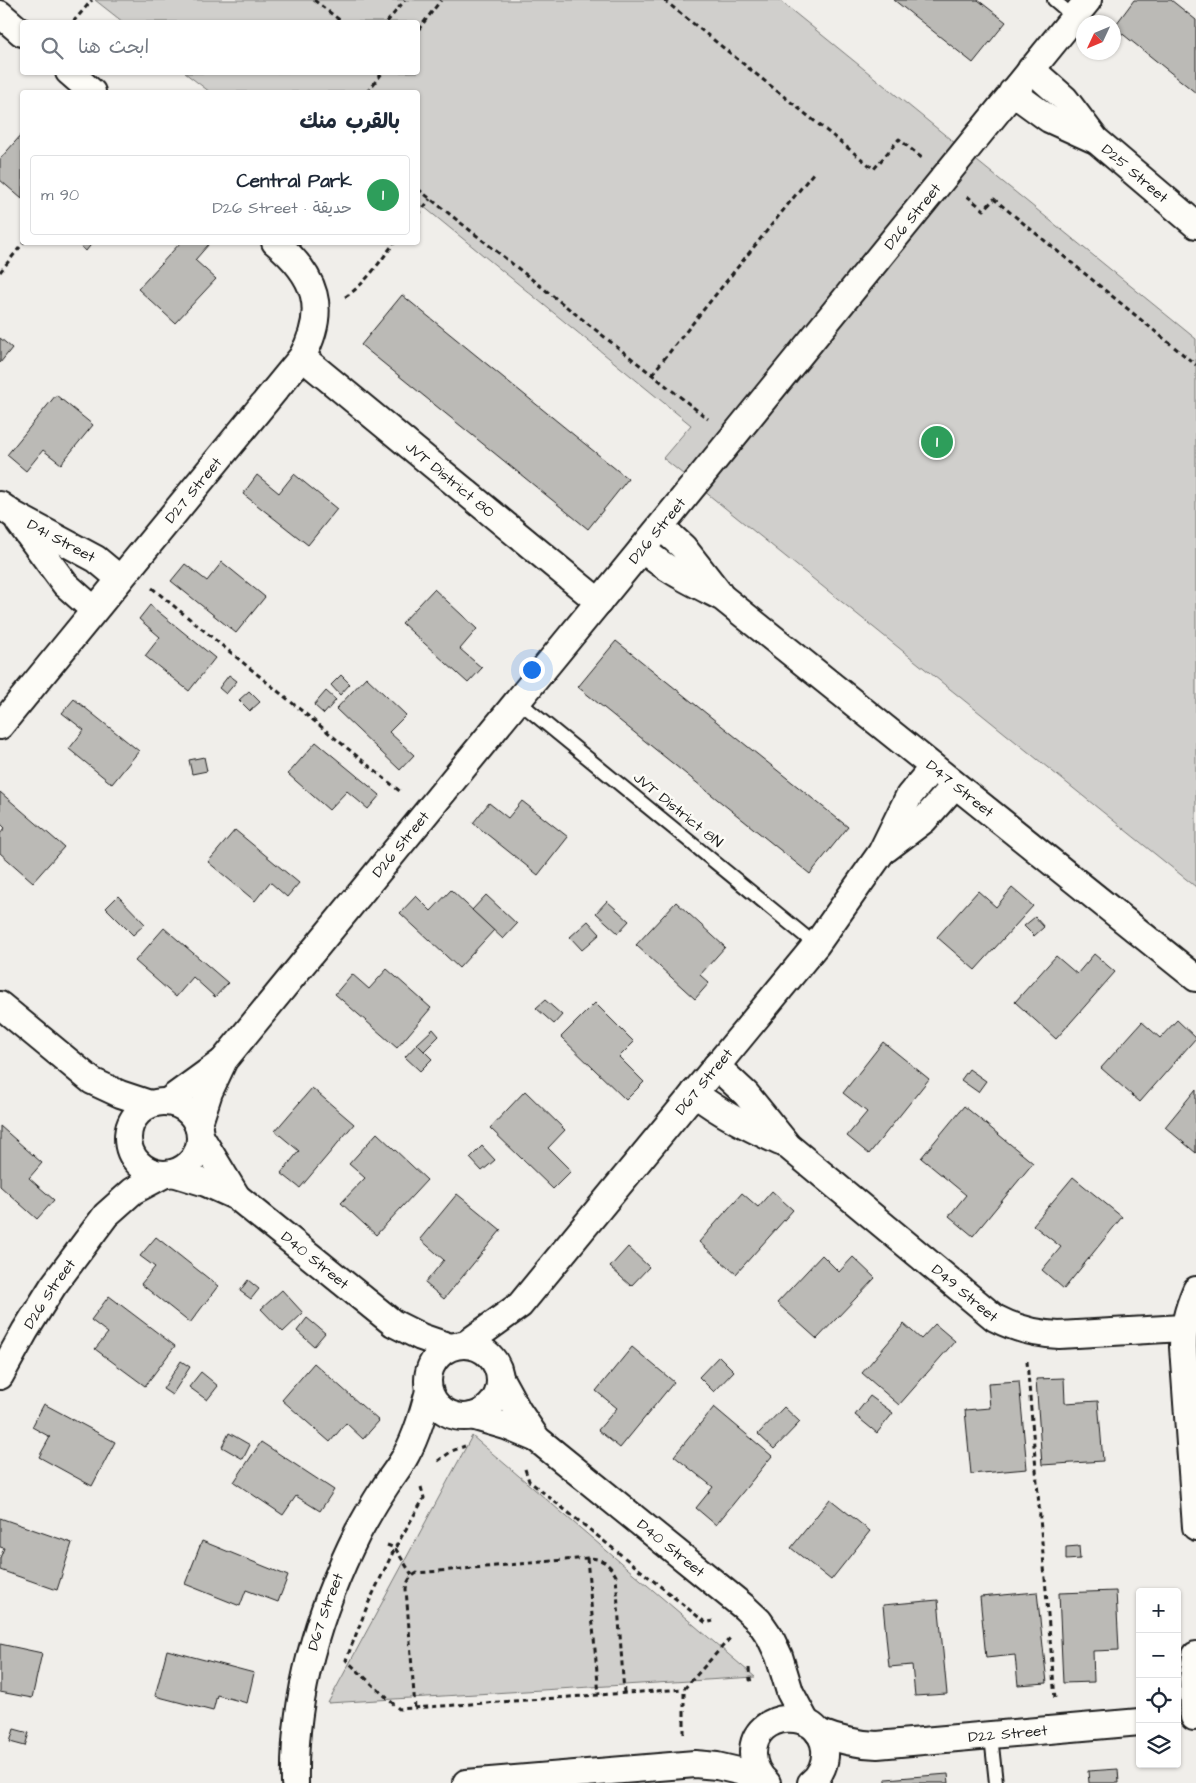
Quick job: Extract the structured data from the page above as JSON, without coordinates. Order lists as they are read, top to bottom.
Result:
{
  "streets": {
    "street": [
      "D25 Street",
      "D26 Street",
      "JVT District 8O",
      "D27 Street",
      "D41 Street",
      "D47 Street",
      "D67 Street",
      "D40 Street",
      "D49 Street",
      "D22 Street"
    ],
    "lane": ["JVT District 8N"]
  },
  "crossings": [
    ["D25 Street", "D26 Street"],
    ["D26 Street", "JVT District 8O"],
    ["D26 Street", "D47 Street"],
    ["D26 Street", "JVT District 8N"],
    ["D26 Street", "D40 Street"],
    ["JVT District 8O", "D27 Street"],
    ["D27 Street", "D41 Street"],
    ["D47 Street", "D67 Street"],
    ["JVT District 8N", "D67 Street"],
    ["D67 Street", "D40 Street"],
    ["D67 Street", "D49 Street"],
    ["D40 Street", "D22 Street"]
  ],
  "north": "bottom left",
  "page": {
    "search": "ابحث هنا",
    "heading": "بالقرب منك",
    "list": [
      {
        "mark": "1",
        "name": "Central Park",
        "note": "حديقة · D26 Street",
        "value": "90 m"
      }
    ],
    "pins": "1",
    "map_buttons": ["+", "−"]
  }
}
